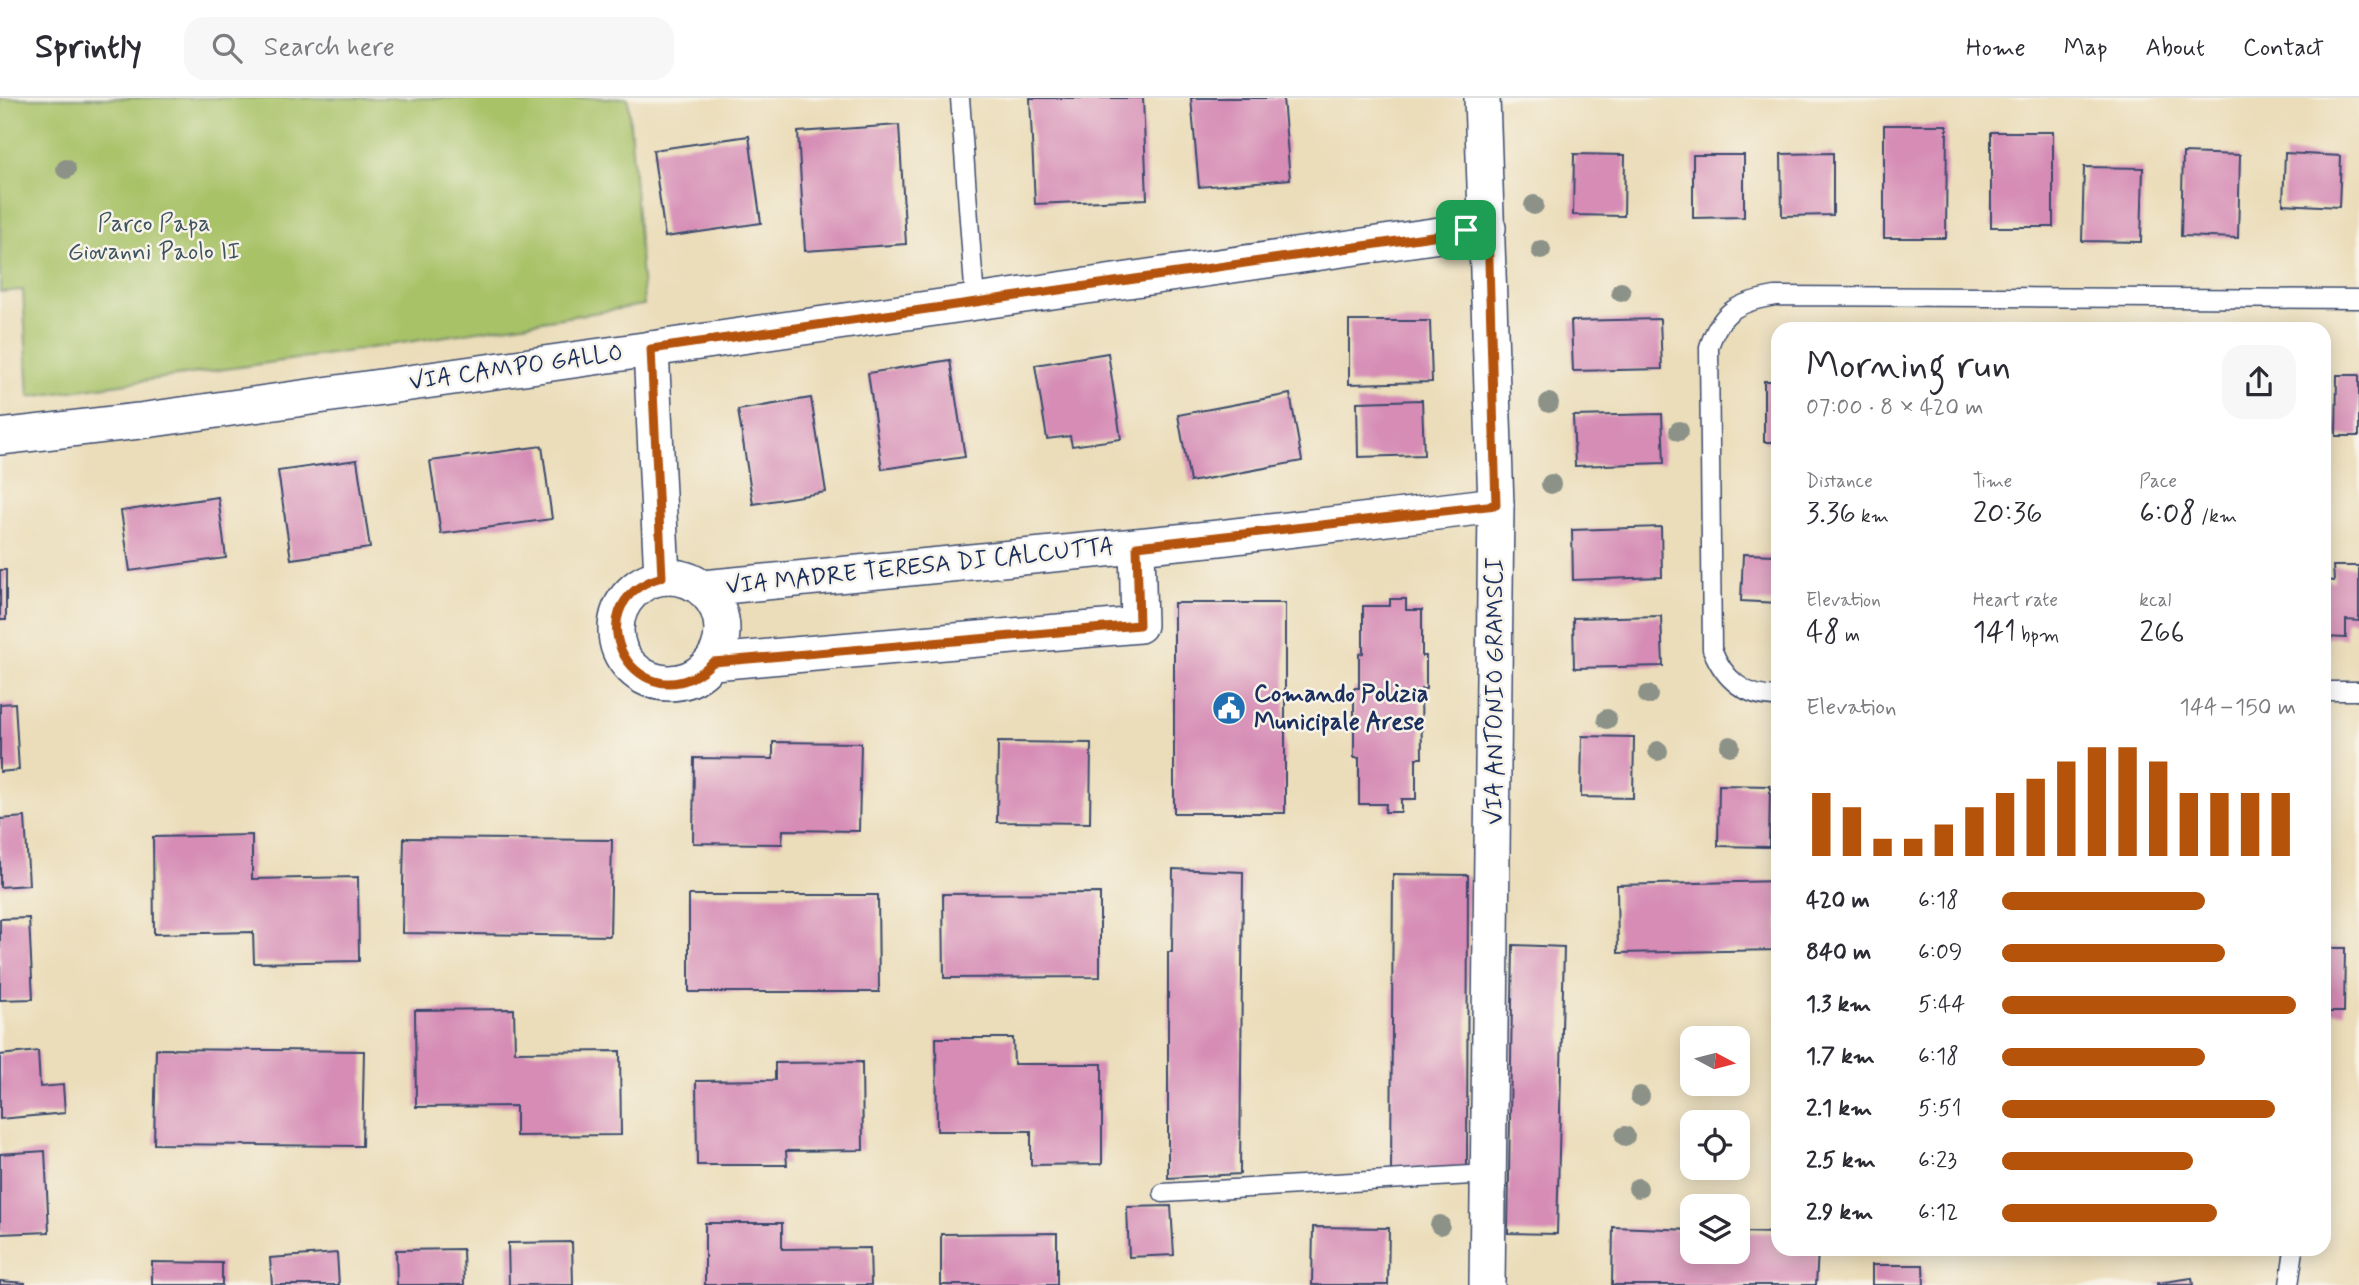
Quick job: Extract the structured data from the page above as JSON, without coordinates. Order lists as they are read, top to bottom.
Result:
{
  "streets": {
    "street": ["VIA CAMPO GALLO", "VIA MADRE TERESA DI CALCUTTA", "VIA ANTONIO GRAMSCI"]
  },
  "crossings": [
    ["VIA CAMPO GALLO", "VIA ANTONIO GRAMSCI"],
    ["VIA MADRE TERESA DI CALCUTTA", "VIA ANTONIO GRAMSCI"]
  ],
  "parks": ["Parco Papa Giovanni Paolo II"],
  "places": {
    "public building": ["Comando Polizia Municipale Arese"]
  },
  "north": "right",
  "page": {
    "header": "Sprintly",
    "search": "Search here",
    "nav": [
      "Home",
      "Map",
      "About",
      "Contact"
    ],
    "heading": ["Morning run", "07:00 · 8 × 420 m"],
    "stats": [
      ["Distance", "3.36 km"],
      ["Time", "20:36"],
      ["Pace", "6:08 /km"],
      ["Elevation", "48 m"],
      ["Heart rate", "141 bpm"],
      ["kcal", "266"]
    ],
    "chart": ["Elevation", "144–150 m"],
    "list": [
      {
        "name": "420 m",
        "note": "6:18"
      },
      {
        "name": "840 m",
        "note": "6:09"
      },
      {
        "name": "1.3 km",
        "note": "5:44"
      },
      {
        "name": "1.7 km",
        "note": "6:18"
      },
      {
        "name": "2.1 km",
        "note": "5:51"
      },
      {
        "name": "2.5 km",
        "note": "6:23"
      },
      {
        "name": "2.9 km",
        "note": "6:12"
      }
    ]
  }
}
